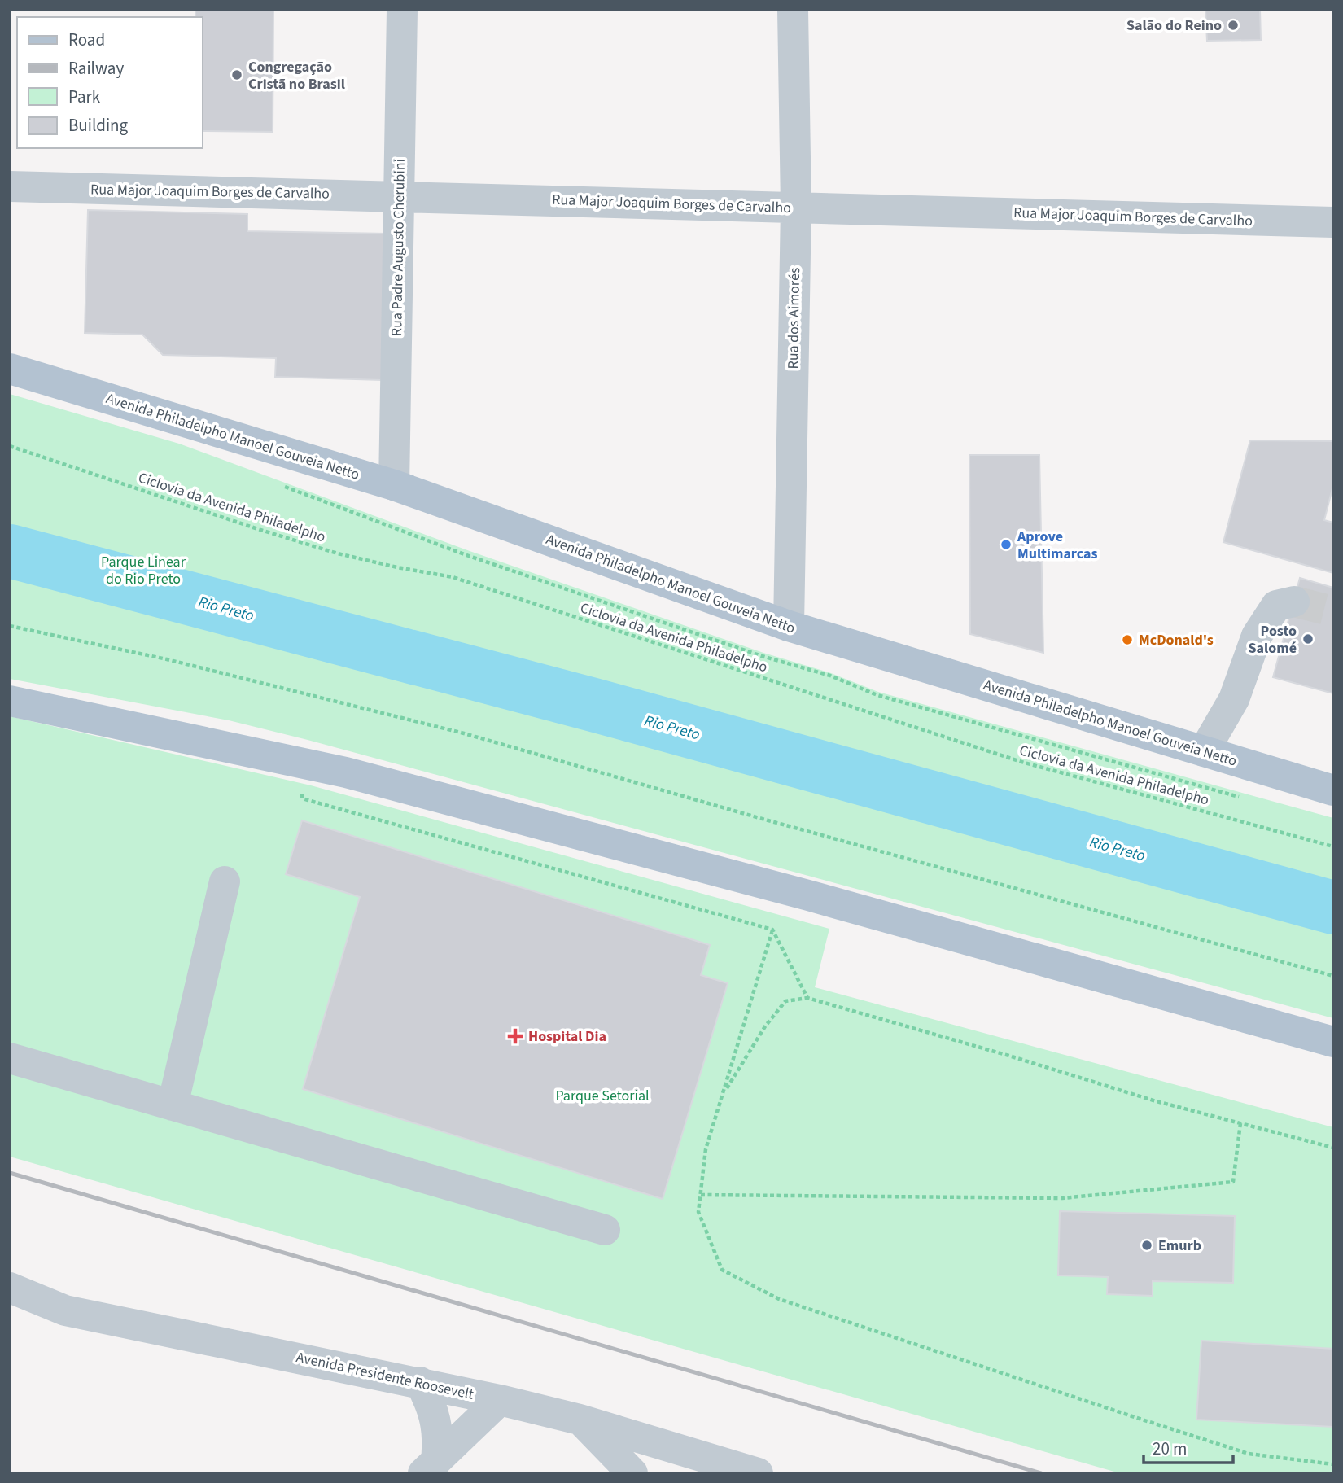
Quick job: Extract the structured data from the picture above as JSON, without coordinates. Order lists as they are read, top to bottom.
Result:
{
  "streets": {
    "main road": ["Avenida Philadelpho Manoel Gouveia Netto"],
    "street": [
      "Rua Major Joaquim Borges de Carvalho",
      "Rua Padre Augusto Cherubini",
      "Rua dos Aimorés",
      "Avenida Presidente Roosevelt"
    ],
    "path": ["Ciclovia da Avenida Philadelpho"]
  },
  "crossings": [
    ["Rua Major Joaquim Borges de Carvalho", "Rua Padre Augusto Cherubini"],
    ["Rua Major Joaquim Borges de Carvalho", "Rua dos Aimorés"],
    ["Rua Padre Augusto Cherubini", "Avenida Philadelpho Manoel Gouveia Netto"],
    ["Rua dos Aimorés", "Avenida Philadelpho Manoel Gouveia Netto"]
  ],
  "water": ["Rio Preto"],
  "parks": ["Parque Linear do Rio Preto", "Parque Setorial"],
  "places": {
    "other": [
      "Salão do Reino",
      "Congregação Cristã no Brasil",
      "Aprove Multimarcas",
      "Posto Salomé",
      "McDonald's",
      "Emurb"
    ],
    "health": ["Hospital Dia"]
  },
  "legend": [
    "Road",
    "Railway",
    "Park",
    "Building"
  ],
  "scale_bar": "20 m"
}
